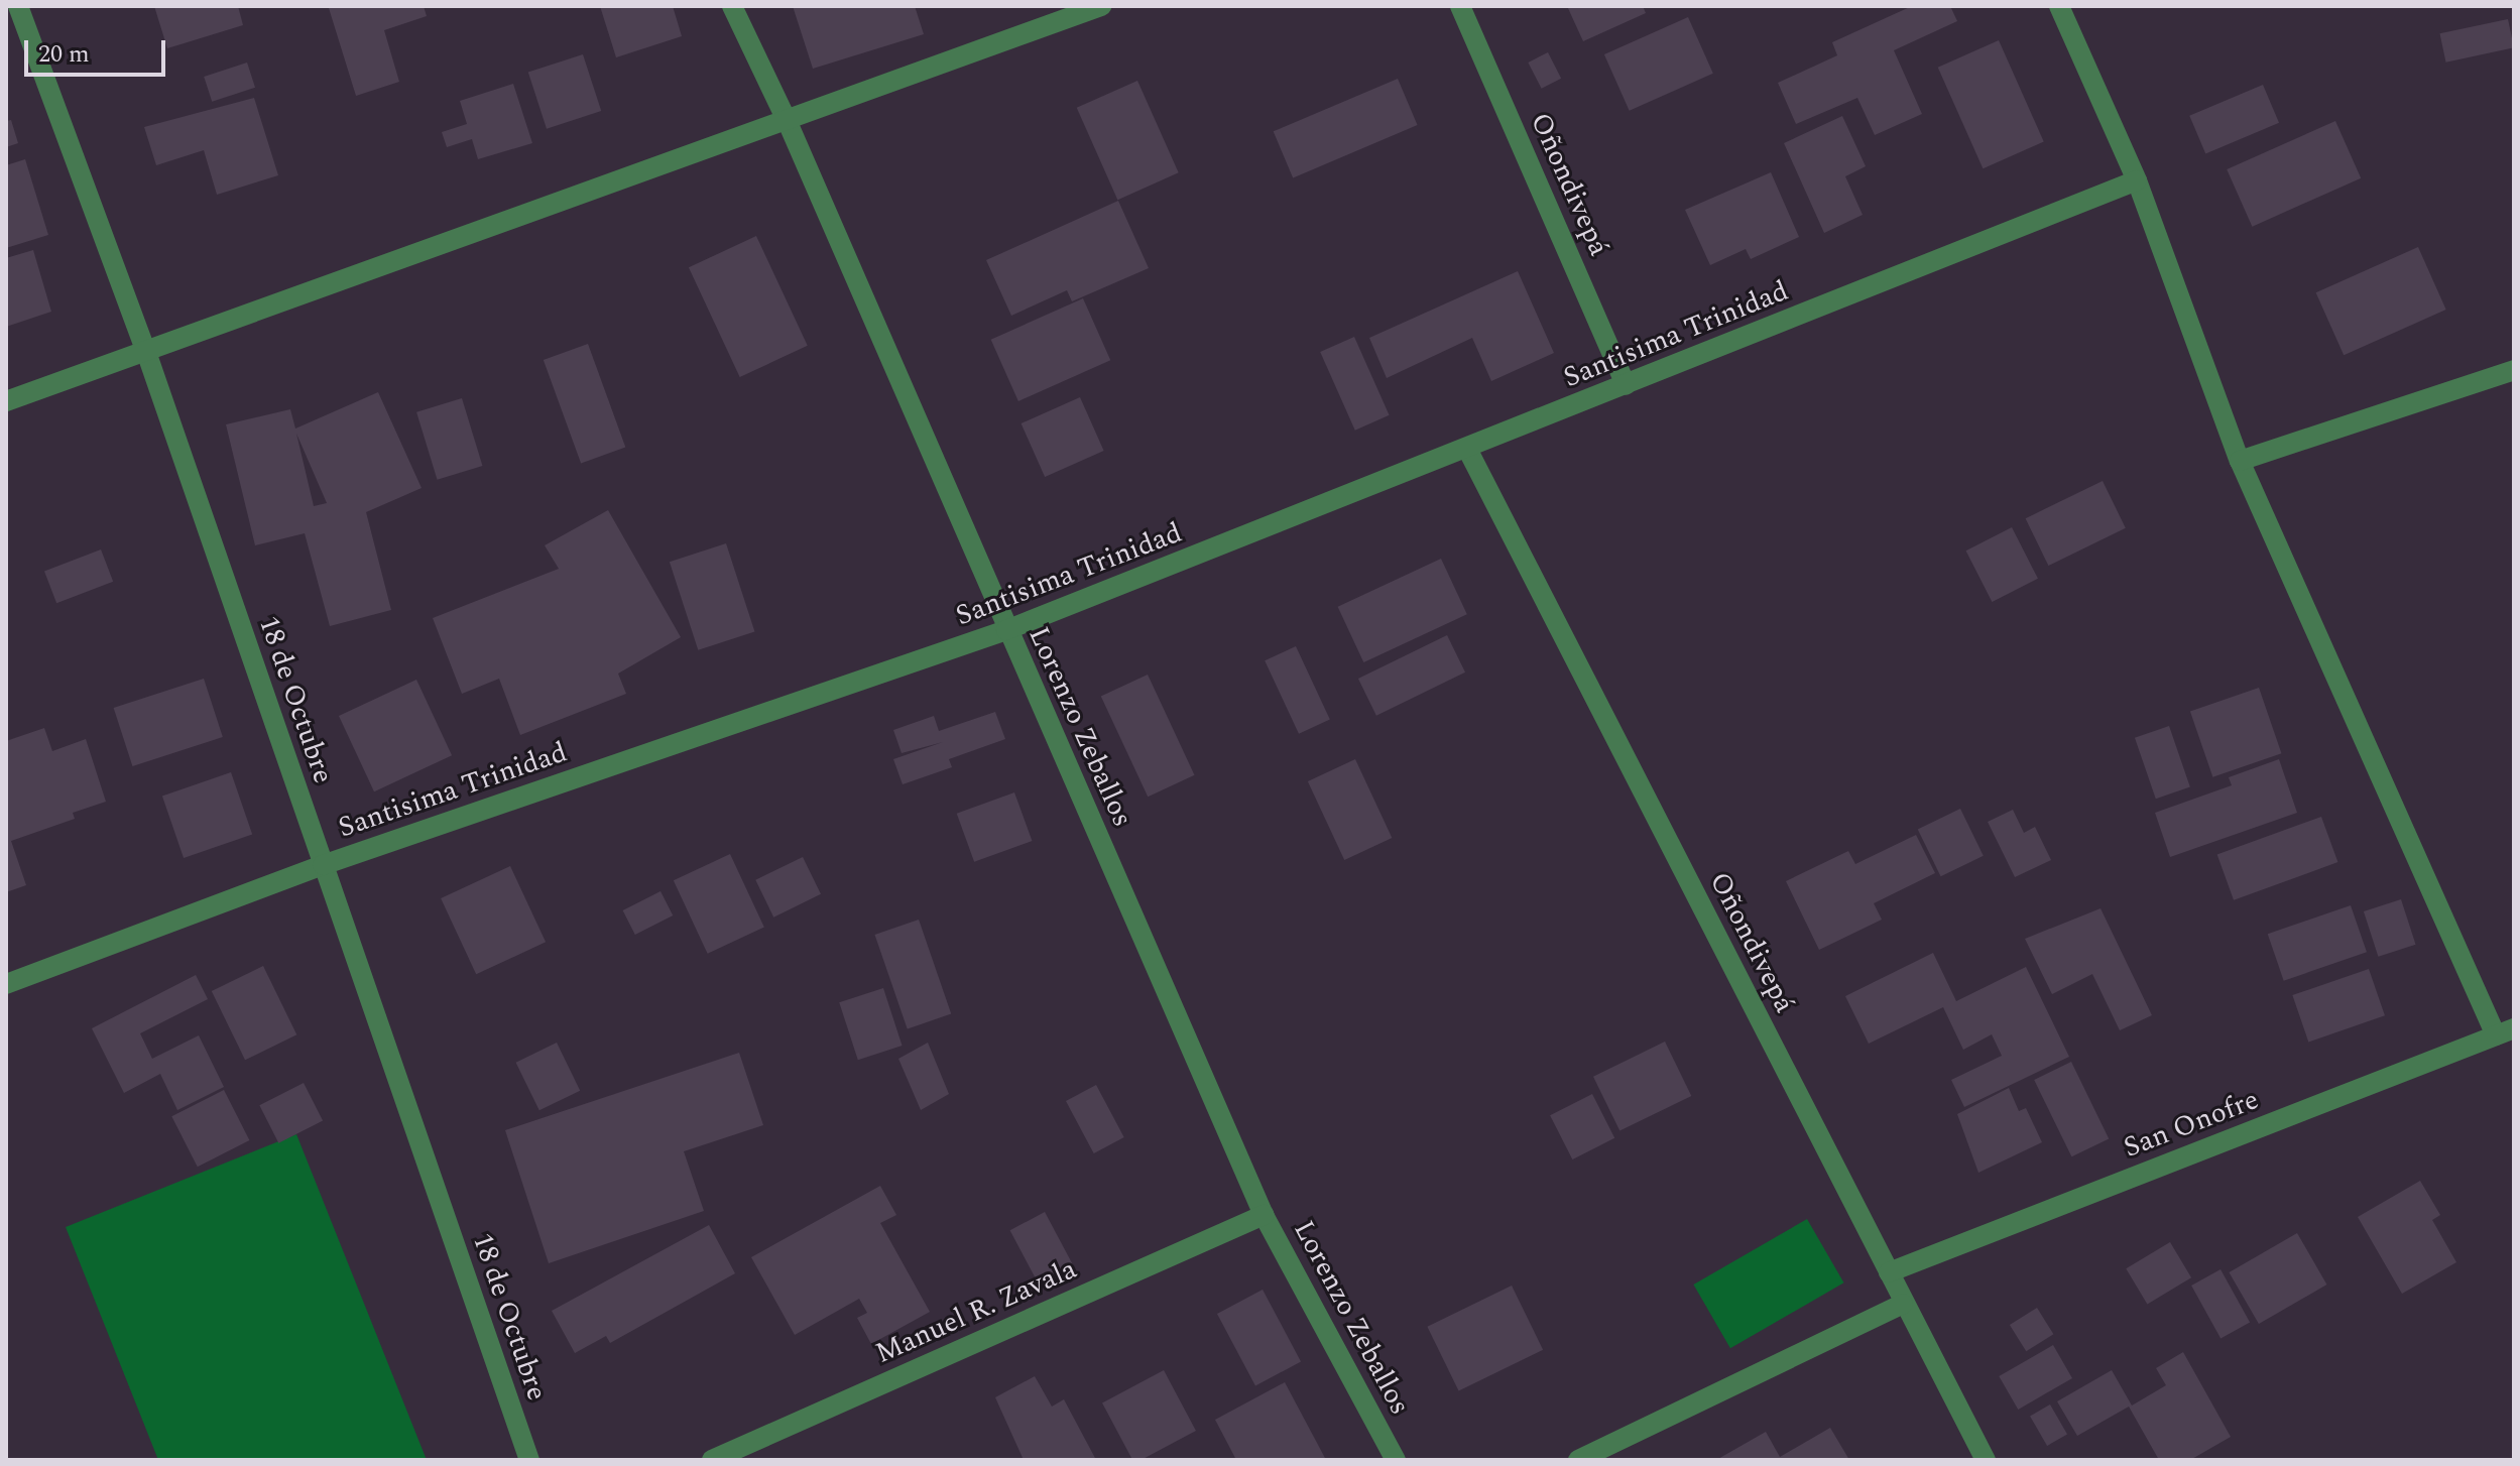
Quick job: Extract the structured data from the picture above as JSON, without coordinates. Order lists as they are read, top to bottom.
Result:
{
  "streets": {
    "street": [
      "Oñondivepá",
      "Santisima Trinidad",
      "18 de Octubre",
      "Lorenzo Zeballos",
      "San Onofre",
      "Manuel R. Zavala"
    ]
  },
  "crossings": [
    ["Oñondivepá", "Santisima Trinidad"],
    ["Oñondivepá", "San Onofre"],
    ["Santisima Trinidad", "18 de Octubre"],
    ["Santisima Trinidad", "Lorenzo Zeballos"],
    ["Lorenzo Zeballos", "Manuel R. Zavala"]
  ],
  "scale_bar": "20 m"
}
